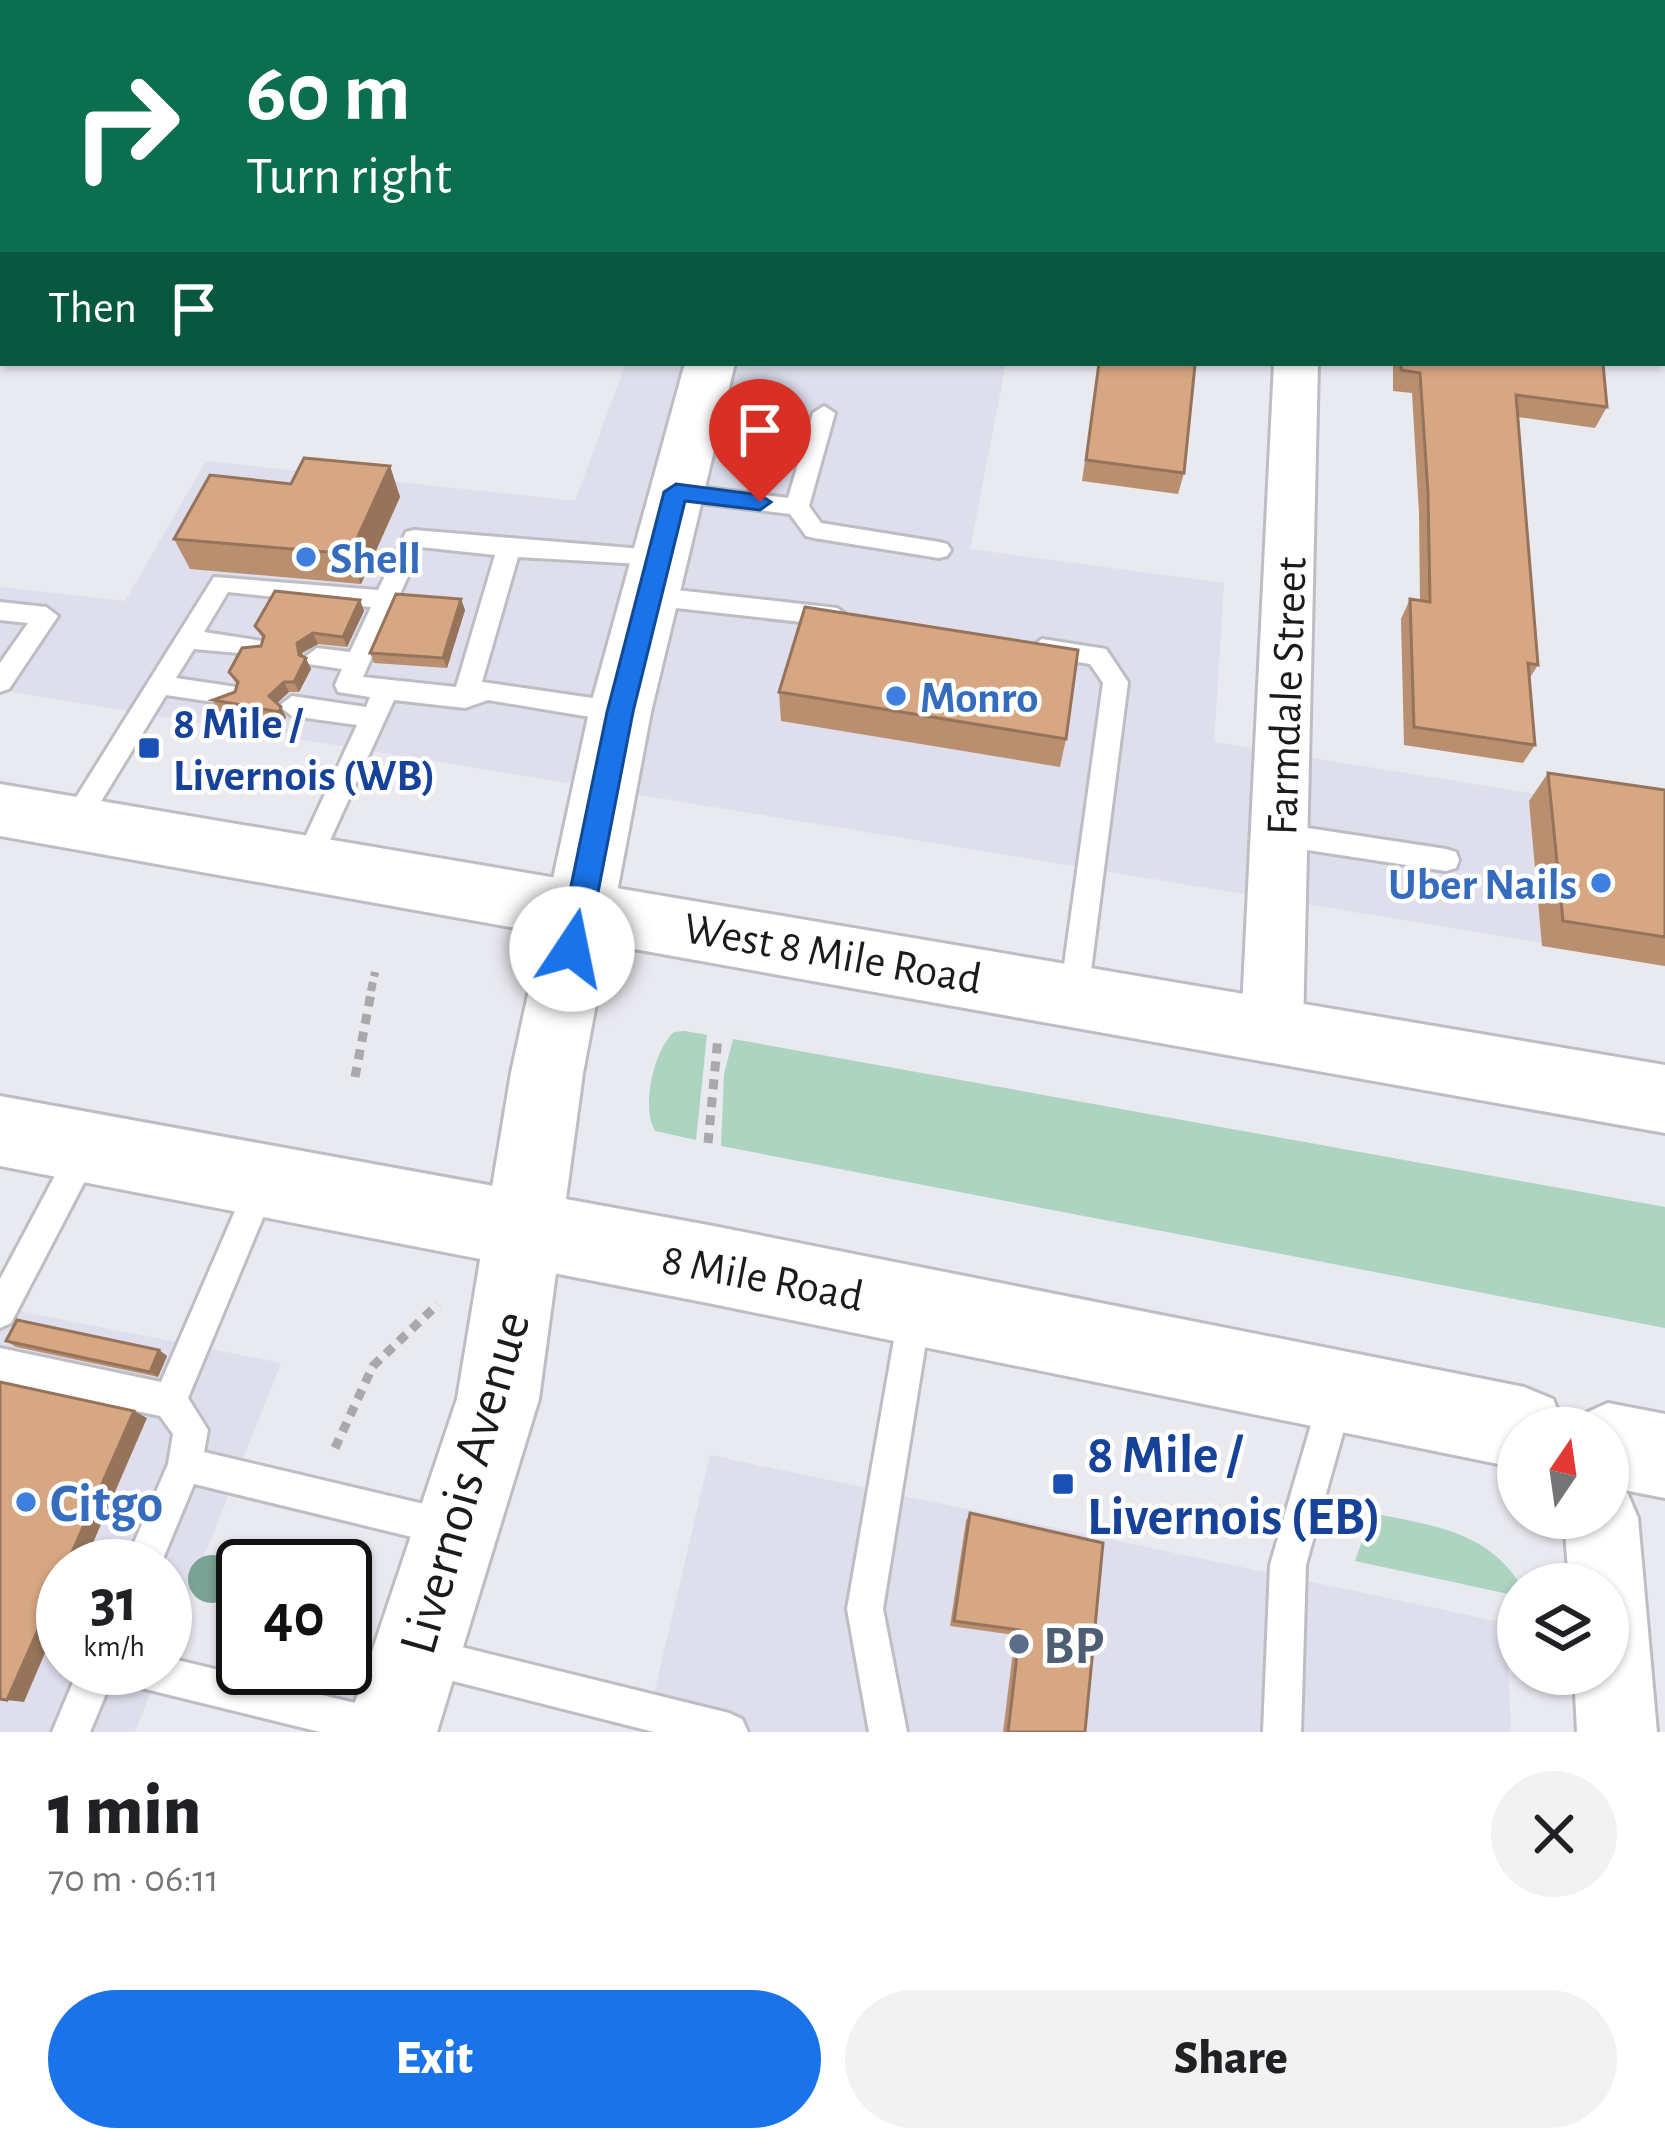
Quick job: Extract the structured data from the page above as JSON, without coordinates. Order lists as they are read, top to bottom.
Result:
{
  "streets": {
    "main road": ["West 8 Mile Road", "8 Mile Road", "Livernois Avenue"],
    "street": ["Farmdale Street"]
  },
  "crossings": [
    ["Farmdale Street", "West 8 Mile Road"],
    ["West 8 Mile Road", "Livernois Avenue"],
    ["8 Mile Road", "Livernois Avenue"]
  ],
  "places": {
    "other": [
      "Shell",
      "Monro",
      "Uber Nails",
      "Citgo",
      "BP"
    ],
    "transit": ["8 Mile / Livernois (WB)", "8 Mile / Livernois (EB)"]
  },
  "north": "top",
  "page": {
    "turn": ["60 m", "Turn right"],
    "then": "Then",
    "speed": "31 km/h",
    "limit": "40",
    "heading": ["1 min", "70 m · 06:11"],
    "buttons": ["Exit", "Share"]
  }
}
